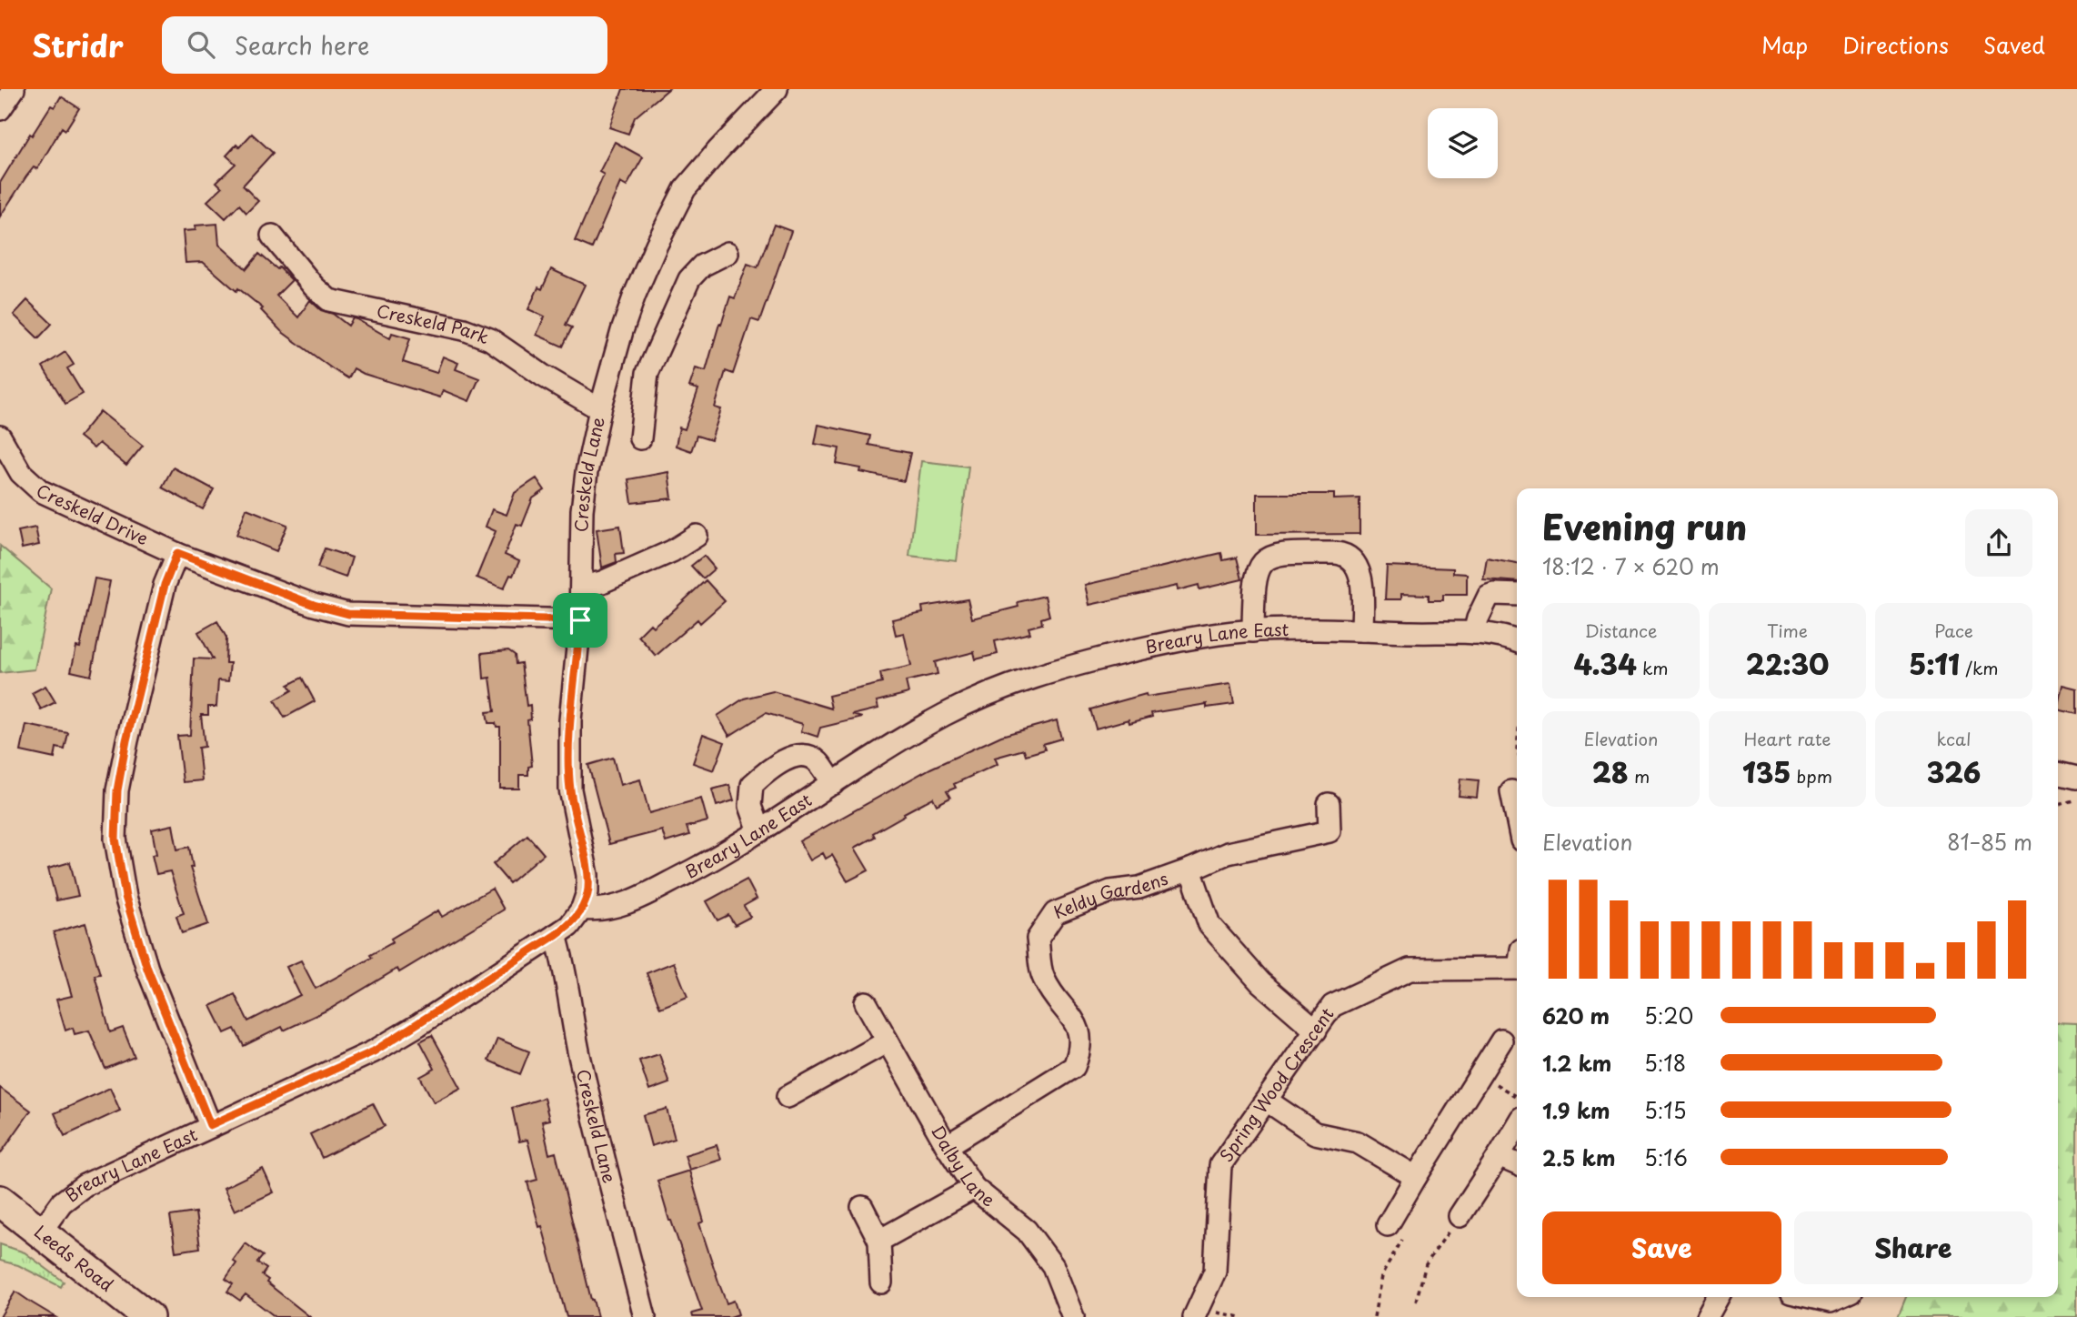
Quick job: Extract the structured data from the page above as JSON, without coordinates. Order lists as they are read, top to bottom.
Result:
{
  "streets": {
    "highway": ["Leeds Road"],
    "street": [
      "Creskeld Park",
      "Creskeld Lane",
      "Creskeld Drive",
      "Breary Lane East",
      "Keldy Gardens",
      "Spring Wood Crescent",
      "Dalby Lane"
    ]
  },
  "crossings": [
    ["Creskeld Park", "Creskeld Lane"],
    ["Creskeld Lane", "Creskeld Drive"],
    ["Creskeld Lane", "Breary Lane East"],
    ["Breary Lane East", "Leeds Road"],
    ["Keldy Gardens", "Dalby Lane"]
  ],
  "page": {
    "header": "Stridr",
    "search": "Search here",
    "nav": ["Map", "Directions", "Saved"],
    "heading": ["Evening run", "18:12 · 7 × 620 m"],
    "stats": [
      ["Distance", "4.34 km"],
      ["Time", "22:30"],
      ["Pace", "5:11 /km"],
      ["Elevation", "28 m"],
      ["Heart rate", "135 bpm"],
      ["kcal", "326"]
    ],
    "chart": ["Elevation", "81–85 m"],
    "list": [
      {
        "name": "620 m",
        "note": "5:20"
      },
      {
        "name": "1.2 km",
        "note": "5:18"
      },
      {
        "name": "1.9 km",
        "note": "5:15"
      },
      {
        "name": "2.5 km",
        "note": "5:16"
      }
    ],
    "buttons": ["Save", "Share"]
  }
}
